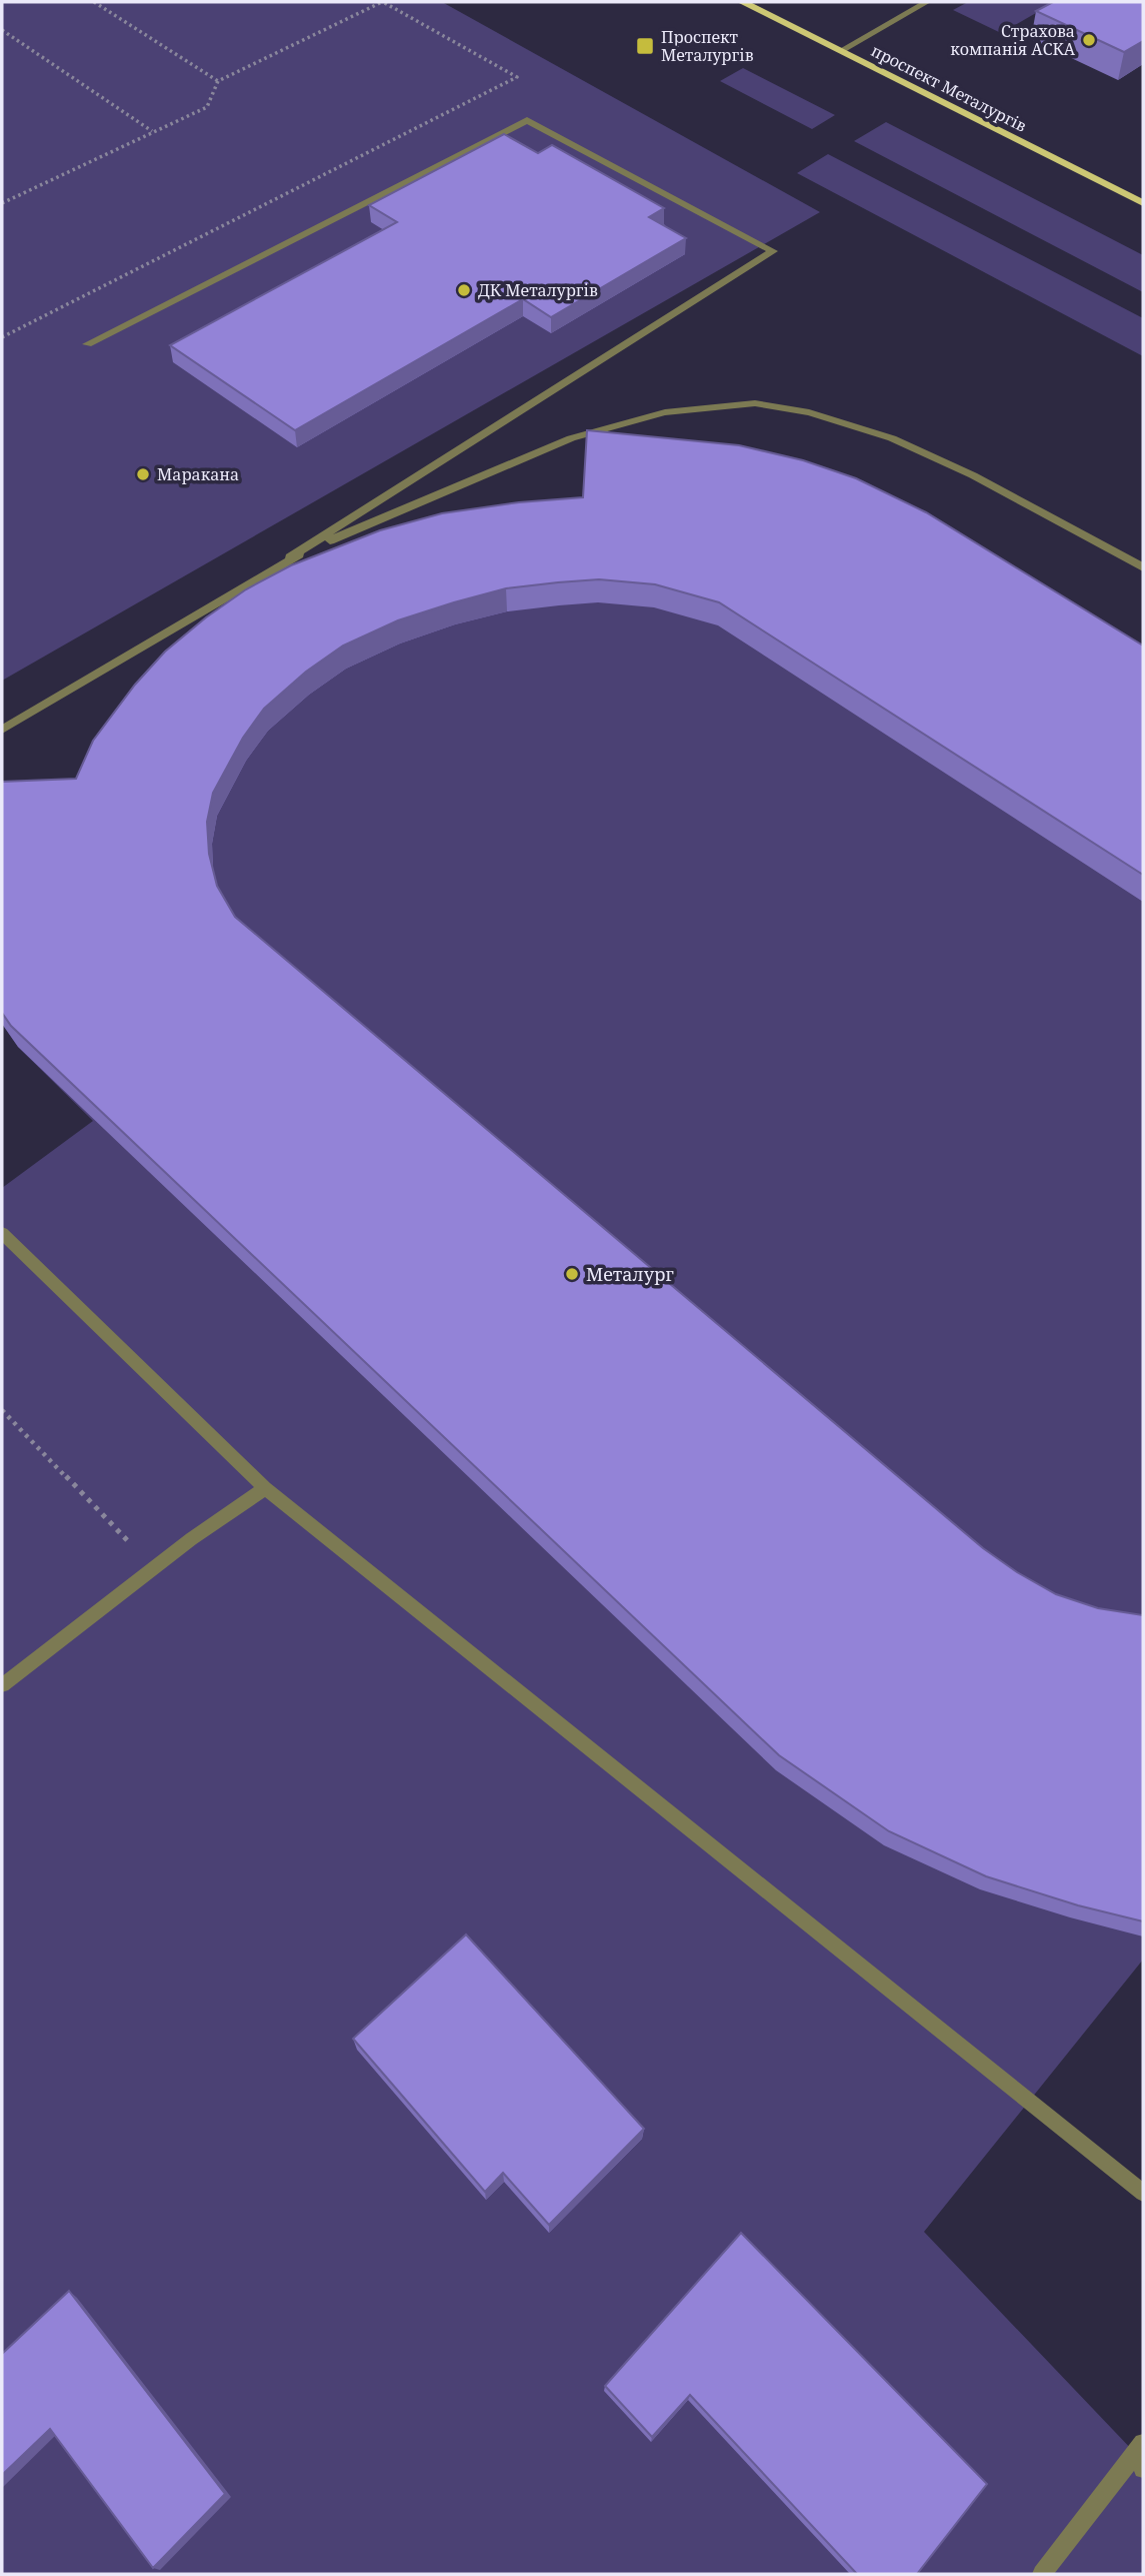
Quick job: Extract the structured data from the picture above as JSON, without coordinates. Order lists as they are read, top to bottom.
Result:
{
  "streets": {
    "main road": ["проспект Металургів"]
  },
  "places": {
    "other": [
      "Страхова компанія АСКА",
      "ДК Металургів",
      "Маракана",
      "Металург"
    ],
    "transit": ["Проспект Металургів"]
  }
}
